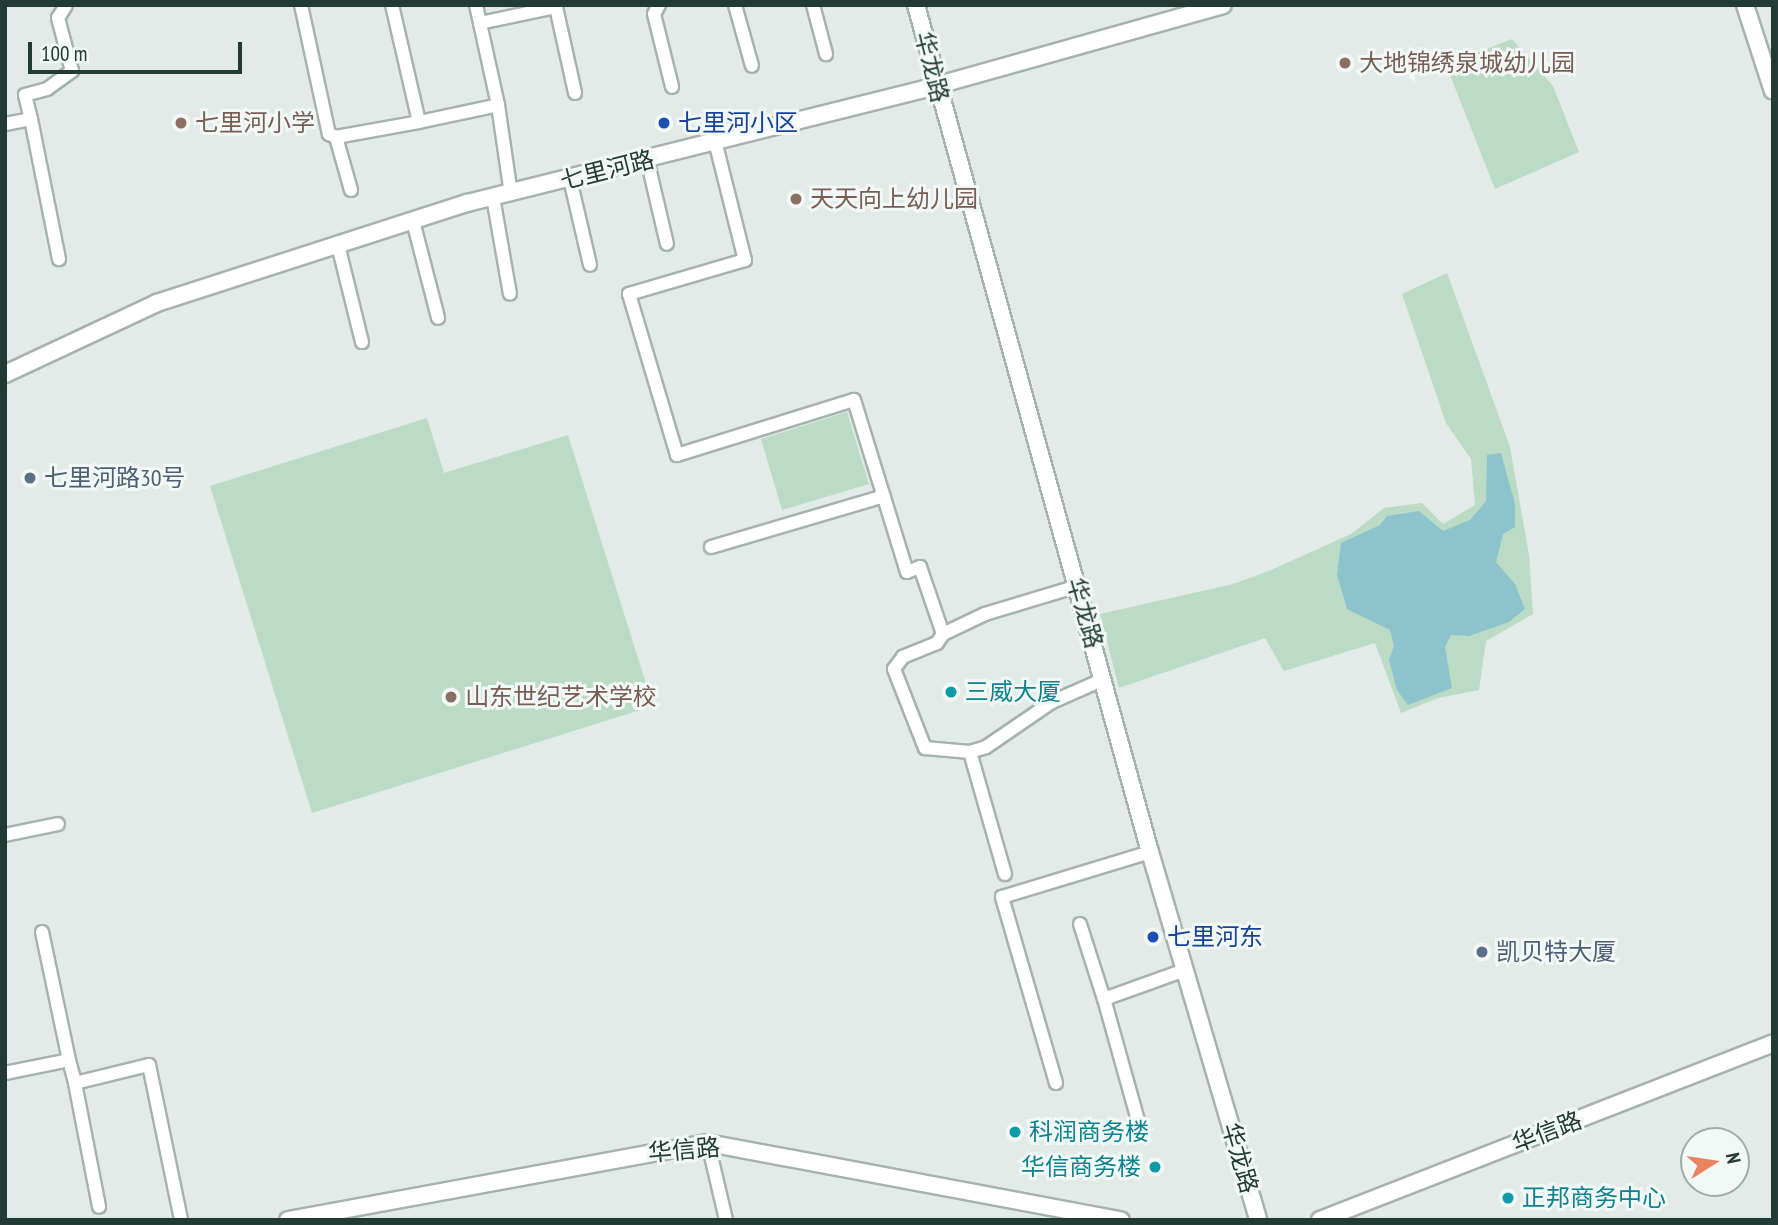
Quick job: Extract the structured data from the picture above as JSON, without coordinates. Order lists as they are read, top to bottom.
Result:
{
  "streets": {
    "main road": ["华龙路", "七里河路", "华信路"]
  },
  "crossings": [
    ["华龙路", "七里河路"]
  ],
  "places": [
    "大地锦绣泉城幼儿园",
    "七里河小学",
    "七里河小区",
    "天天向上幼儿园",
    "七里河路30号",
    "三威大厦",
    "山东世纪艺术学校",
    "七里河东",
    "凯贝特大厦",
    "科润商务楼",
    "华信商务楼",
    "正邦商务中心"
  ],
  "scale_bar": "100 m",
  "north": "right"
}
